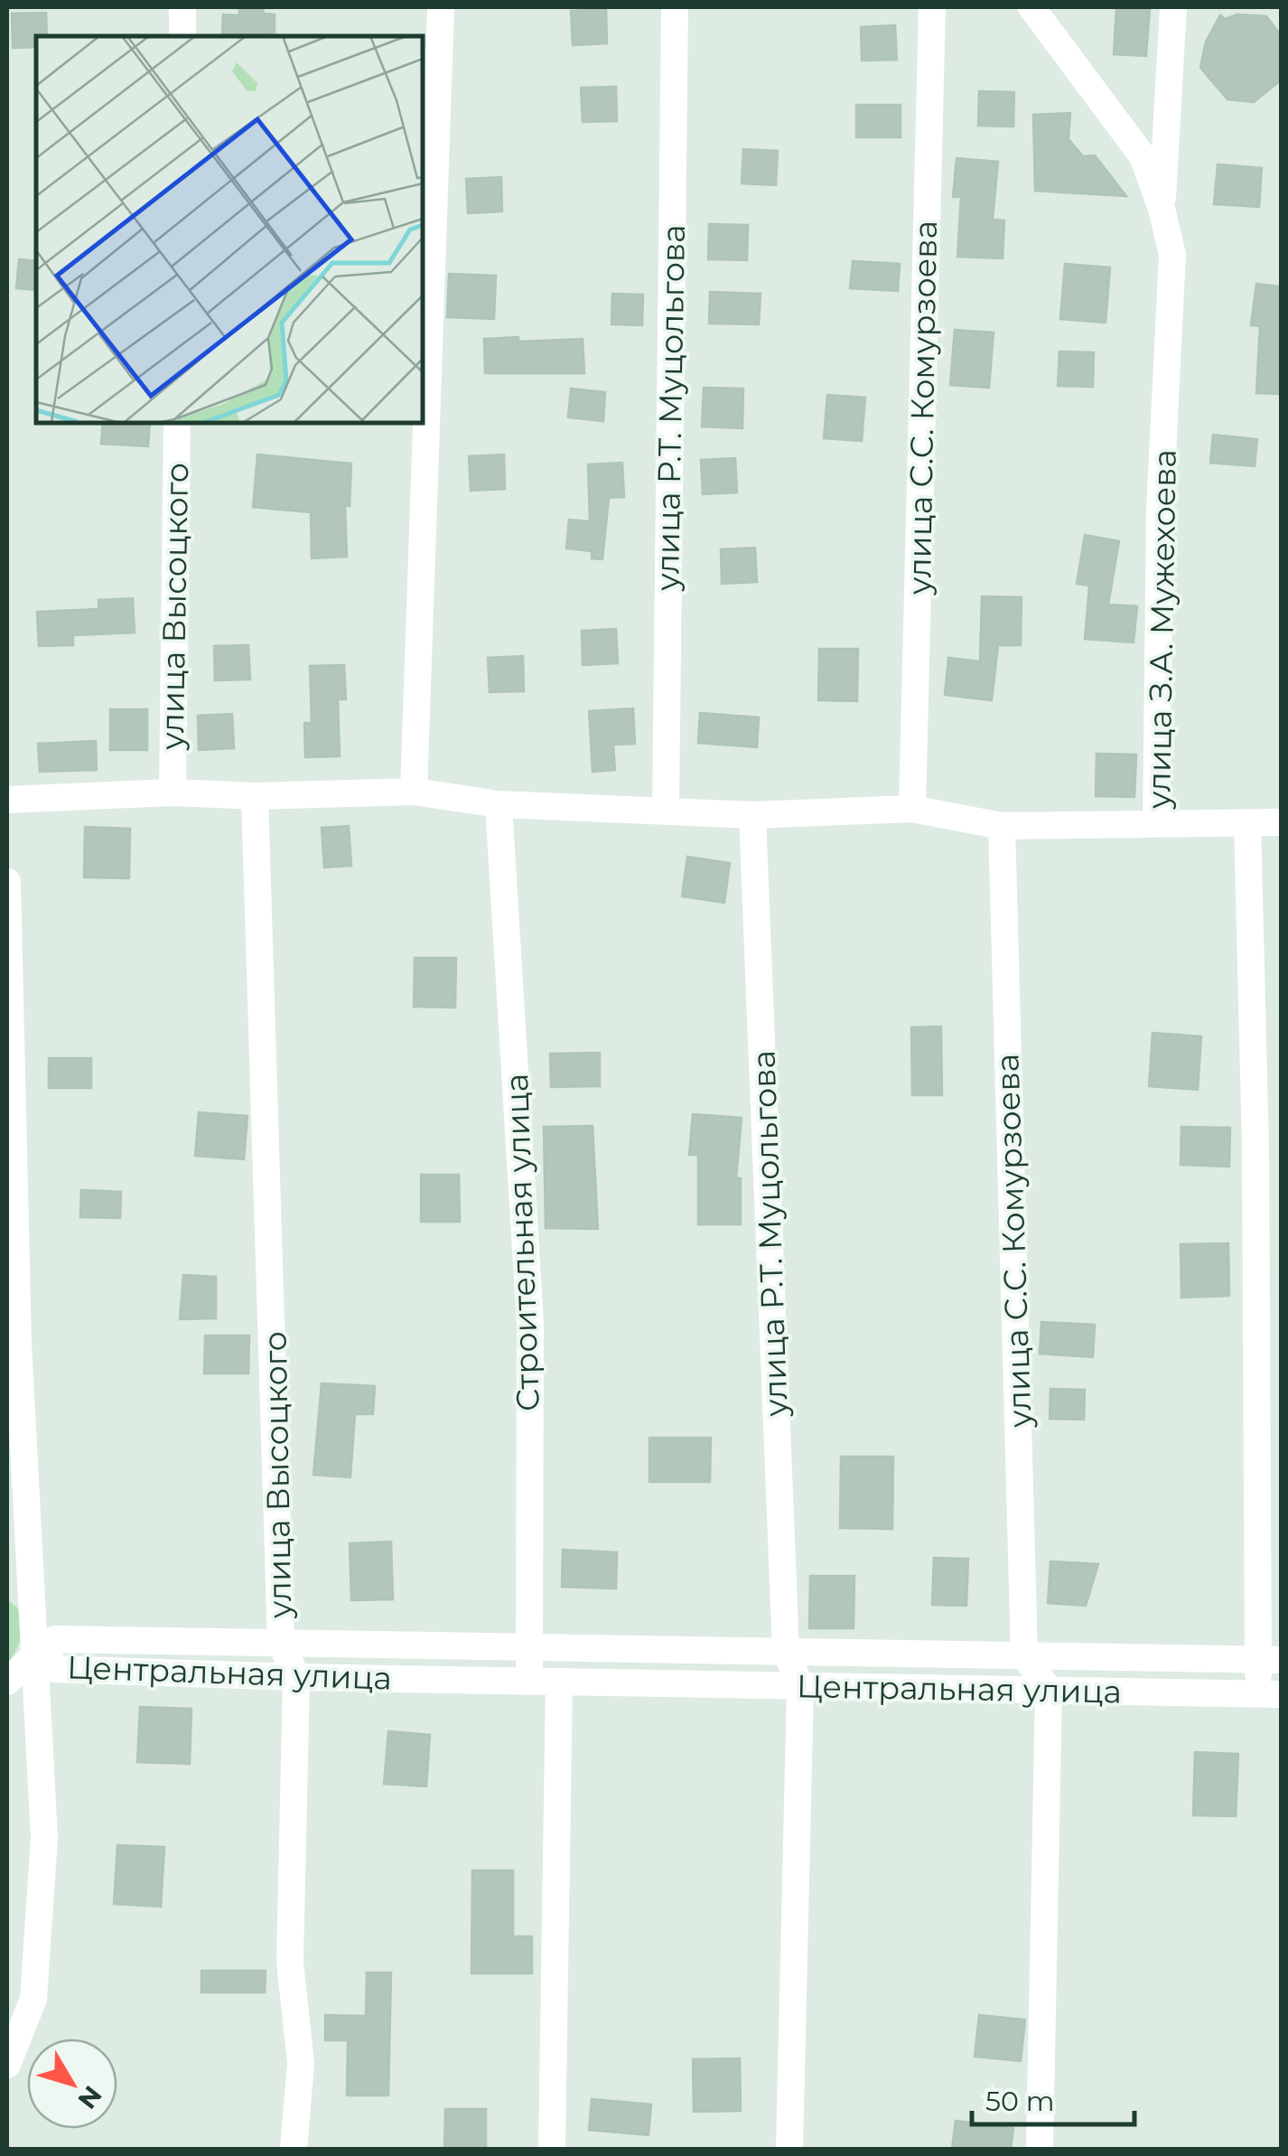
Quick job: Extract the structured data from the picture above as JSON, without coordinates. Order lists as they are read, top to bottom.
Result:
{
  "streets": {
    "street": [
      "улица Р.Т. Муцольгова",
      "улица С.С. Комурзоева",
      "улица Высоцкого",
      "улица З.А. Мужехоева",
      "Строительная улица",
      "Центральная улица"
    ]
  },
  "crossings": [
    ["улица Р.Т. Муцольгова", "Центральная улица"],
    ["улица С.С. Комурзоева", "Центральная улица"],
    ["улица Высоцкого", "Центральная улица"],
    ["Строительная улица", "Центральная улица"]
  ],
  "scale_bar": "50 m",
  "north": "bottom right"
}
